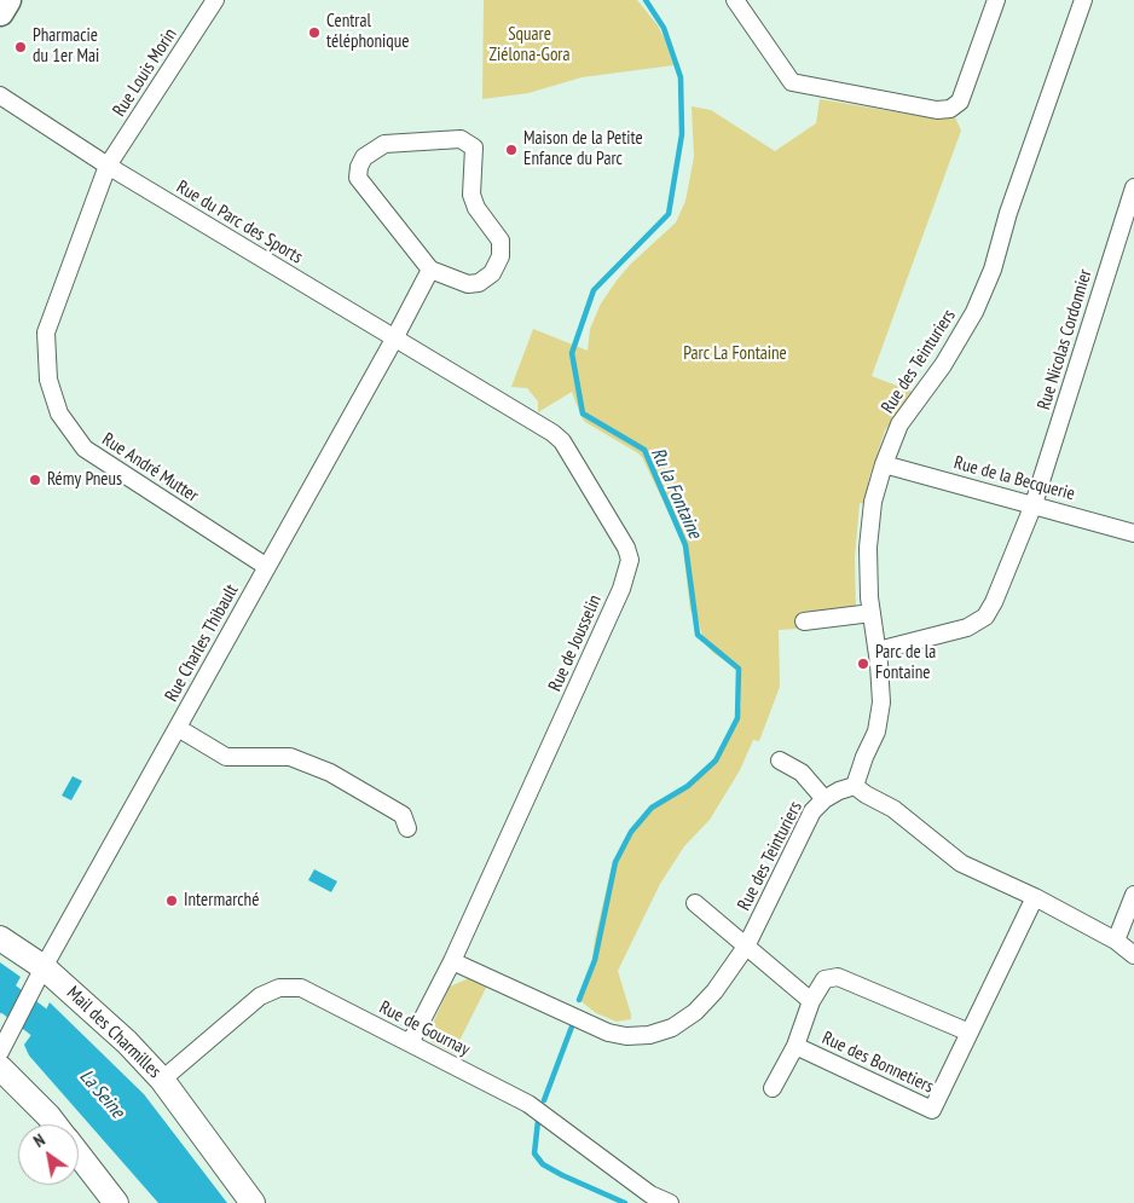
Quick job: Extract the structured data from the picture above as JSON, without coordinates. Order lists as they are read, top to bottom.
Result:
{
  "streets": {
    "main road": ["Mail des Charmilles"],
    "street": [
      "Rue Louis Morin",
      "Rue du Parc des Sports",
      "Rue Nicolas Cordonnier",
      "Rue des Teinturiers",
      "Rue André Mutter",
      "Rue de la Becquerie",
      "Rue Charles Thibault",
      "Rue de Jousselin",
      "Rue de Gournay",
      "Rue des Bonnetiers"
    ]
  },
  "crossings": [
    ["Rue Louis Morin", "Rue du Parc des Sports"],
    ["Rue Louis Morin", "Rue André Mutter"],
    ["Rue du Parc des Sports", "Rue André Mutter"],
    ["Rue du Parc des Sports", "Rue Charles Thibault"],
    ["Rue du Parc des Sports", "Rue de Jousselin"],
    ["Rue Nicolas Cordonnier", "Rue des Teinturiers"],
    ["Rue Nicolas Cordonnier", "Rue de la Becquerie"],
    ["Rue des Teinturiers", "Rue de la Becquerie"],
    ["Rue des Teinturiers", "Rue de Jousselin"],
    ["Rue André Mutter", "Rue Charles Thibault"],
    ["Rue Charles Thibault", "Rue de Jousselin"],
    ["Rue Charles Thibault", "Mail des Charmilles"],
    ["Rue de Jousselin", "Rue de Gournay"],
    ["Rue de Gournay", "Mail des Charmilles"]
  ],
  "water": ["Ru la Fontaine", "La Seine"],
  "parks": ["Square Ziélona-Gora", "Parc La Fontaine"],
  "places": [
    "Central téléphonique",
    "Pharmacie du 1er Mai",
    "Maison de la Petite Enfance du Parc",
    "Rémy Pneus",
    "Parc de la Fontaine",
    "Intermarché"
  ],
  "north": "top left"
}
